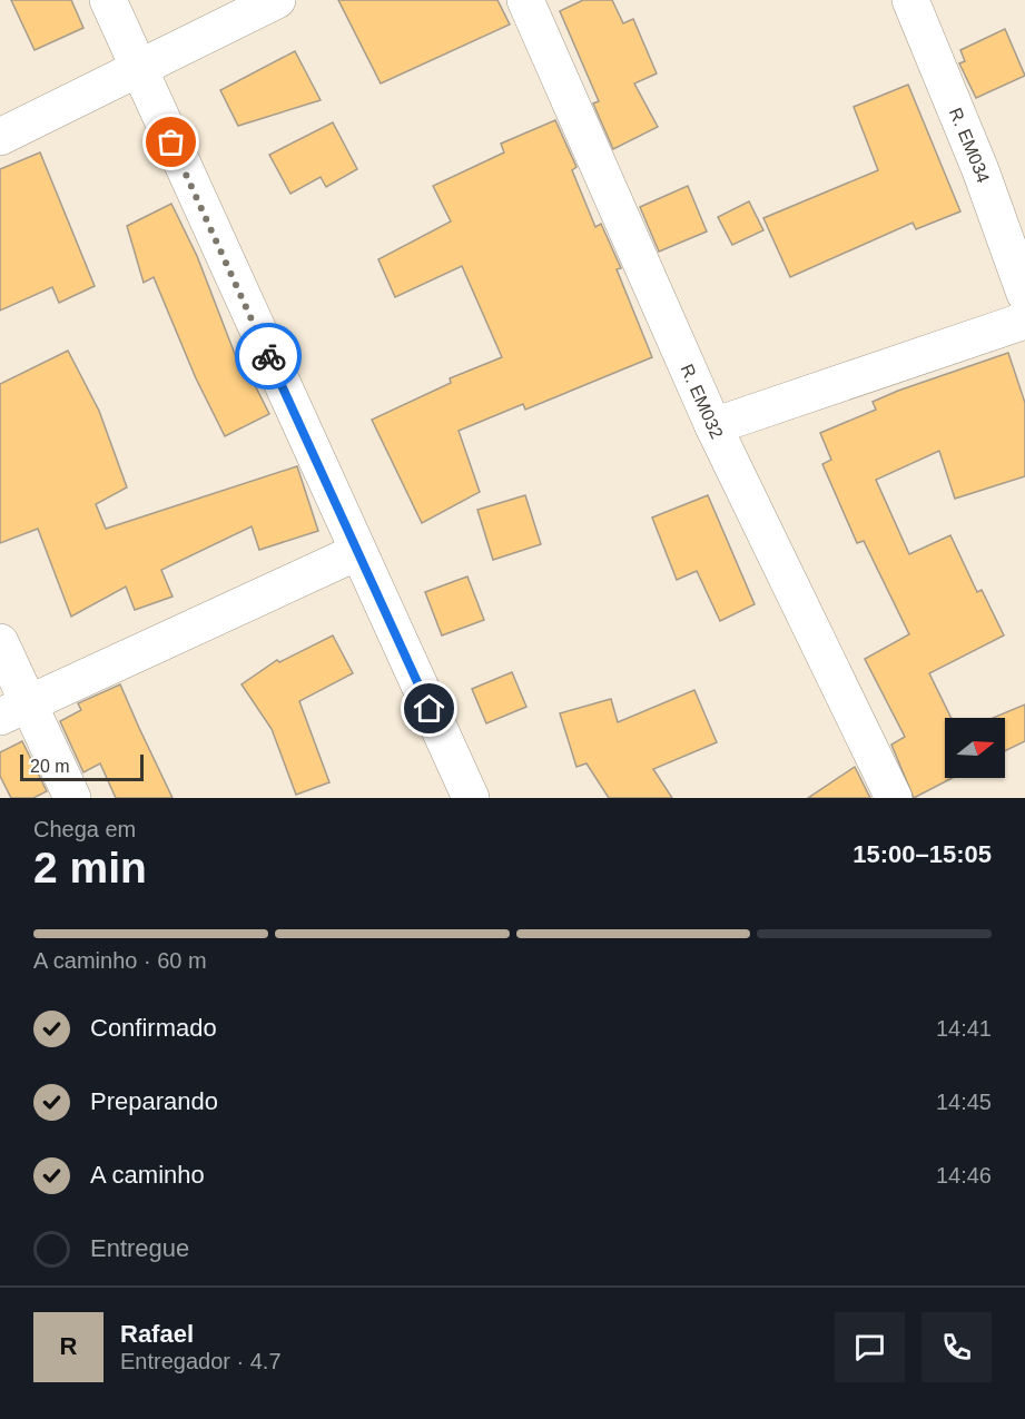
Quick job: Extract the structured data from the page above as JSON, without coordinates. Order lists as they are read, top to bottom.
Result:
{
  "streets": {
    "street": ["R. EM034", "R. EM032"]
  },
  "scale_bar": "20 m",
  "north": "right",
  "page": {
    "scale": "20 m",
    "heading": ["2 min", "Chega em", "15:00–15:05"],
    "panel": ["Rafael", "Entregador · 4.7"],
    "bar": "A caminho · 60 m",
    "list": [
      ["Confirmado", "14:41"],
      ["Preparando", "14:45"],
      ["A caminho", "14:46"],
      "Entregue"
    ],
    "round": "R"
  }
}
